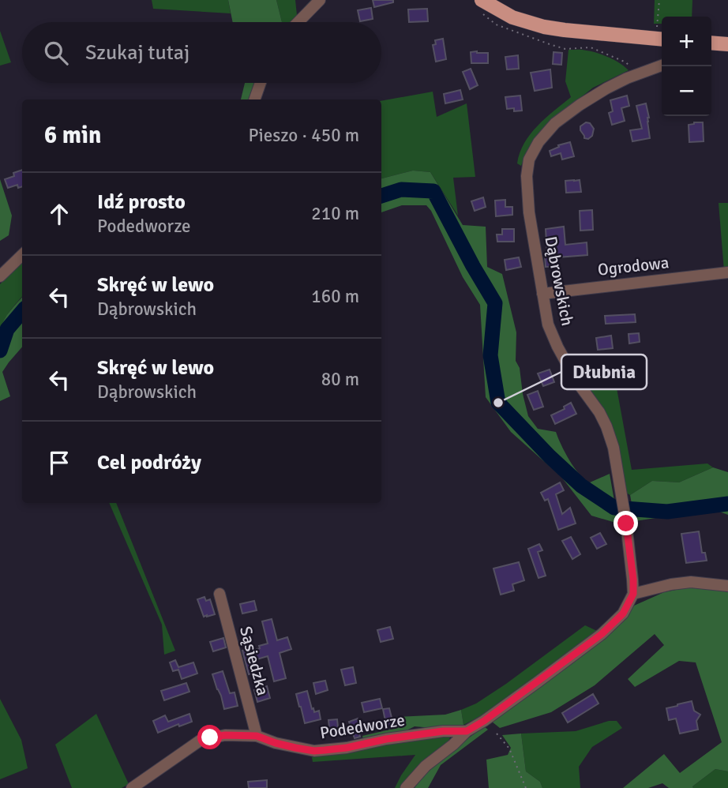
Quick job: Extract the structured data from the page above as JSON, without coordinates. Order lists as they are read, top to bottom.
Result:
{
  "streets": {
    "street": [
      "Ogrodowa",
      "Dąbrowskich",
      "Sąsiedzka",
      "Podedworze"
    ]
  },
  "crossings": [
    ["Ogrodowa", "Dąbrowskich"],
    ["Sąsiedzka", "Podedworze"]
  ],
  "places": ["Dłubnia"],
  "page": {
    "map_buttons": ["+", "−"],
    "search": "Szukaj tutaj",
    "heading": ["6 min", "Pieszo · 450 m"],
    "list": [
      ["Idź prosto", "Podedworze", "210 m"],
      ["Skręć w lewo", "Dąbrowskich", "160 m"],
      ["Skręć w lewo", "Dąbrowskich", "80 m"],
      "Cel podróży"
    ]
  }
}
